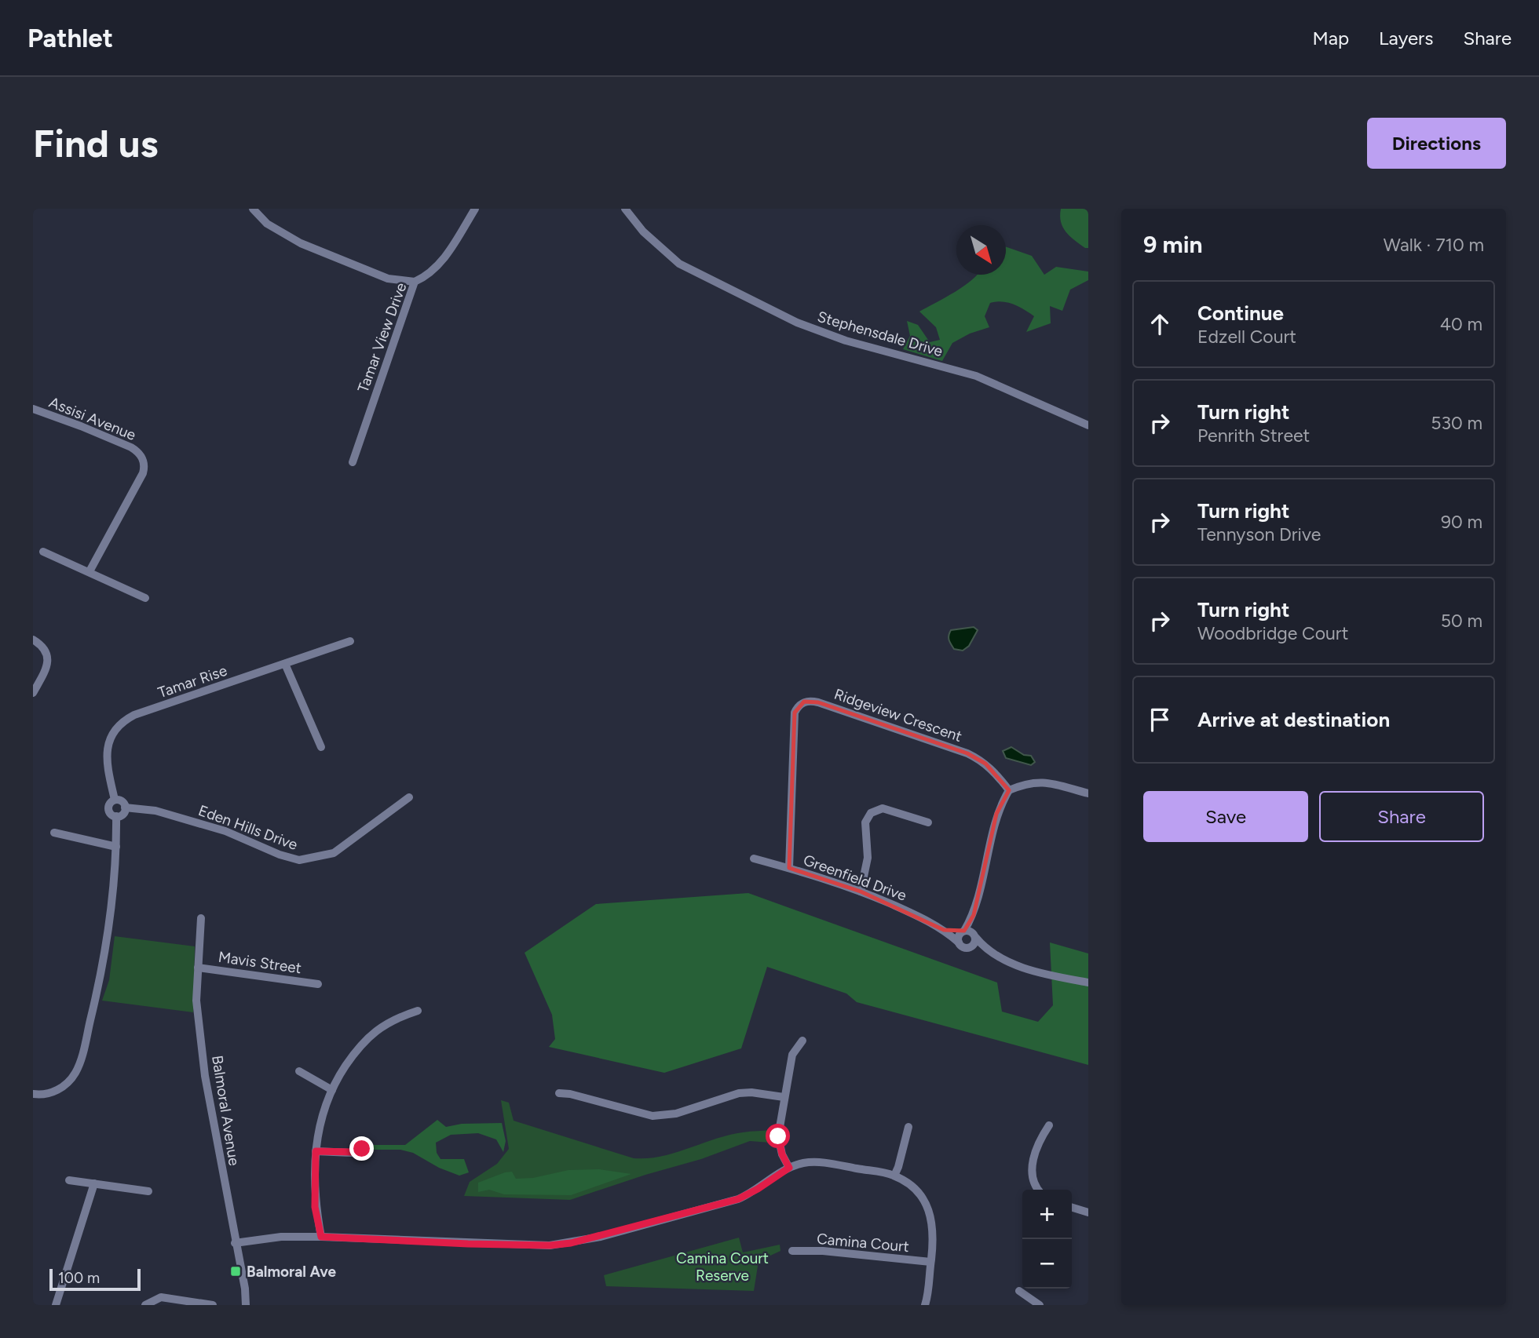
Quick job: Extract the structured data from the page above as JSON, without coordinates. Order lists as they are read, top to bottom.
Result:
{
  "streets": {
    "street": [
      "Stephensdale Drive",
      "Tamar View Drive",
      "Assisi Avenue",
      "Tamar Rise",
      "Ridgeview Crescent",
      "Eden Hills Drive",
      "Greenfield Drive",
      "Mavis Street",
      "Balmoral Avenue",
      "Camina Court"
    ]
  },
  "crossings": [
    ["Tamar Rise", "Eden Hills Drive"],
    ["Ridgeview Crescent", "Greenfield Drive"],
    ["Mavis Street", "Balmoral Avenue"]
  ],
  "parks": ["Camina Court Reserve"],
  "places": {
    "transit": ["Balmoral Ave"]
  },
  "scale_bar": "100 m",
  "north": "bottom right",
  "page": {
    "header": "Pathlet",
    "nav": ["Map", "Layers", "Share"],
    "buttons": [
      "Directions",
      ["Save", "Share"]
    ],
    "title": "Find us",
    "heading": ["9 min", "Walk · 710 m"],
    "list": [
      ["Continue", "Edzell Court", "40 m"],
      ["Turn right", "Penrith Street", "530 m"],
      ["Turn right", "Tennyson Drive", "90 m"],
      ["Turn right", "Woodbridge Court", "50 m"],
      "Arrive at destination"
    ],
    "map_buttons": ["+", "−"],
    "scale": "100 m"
  }
}
